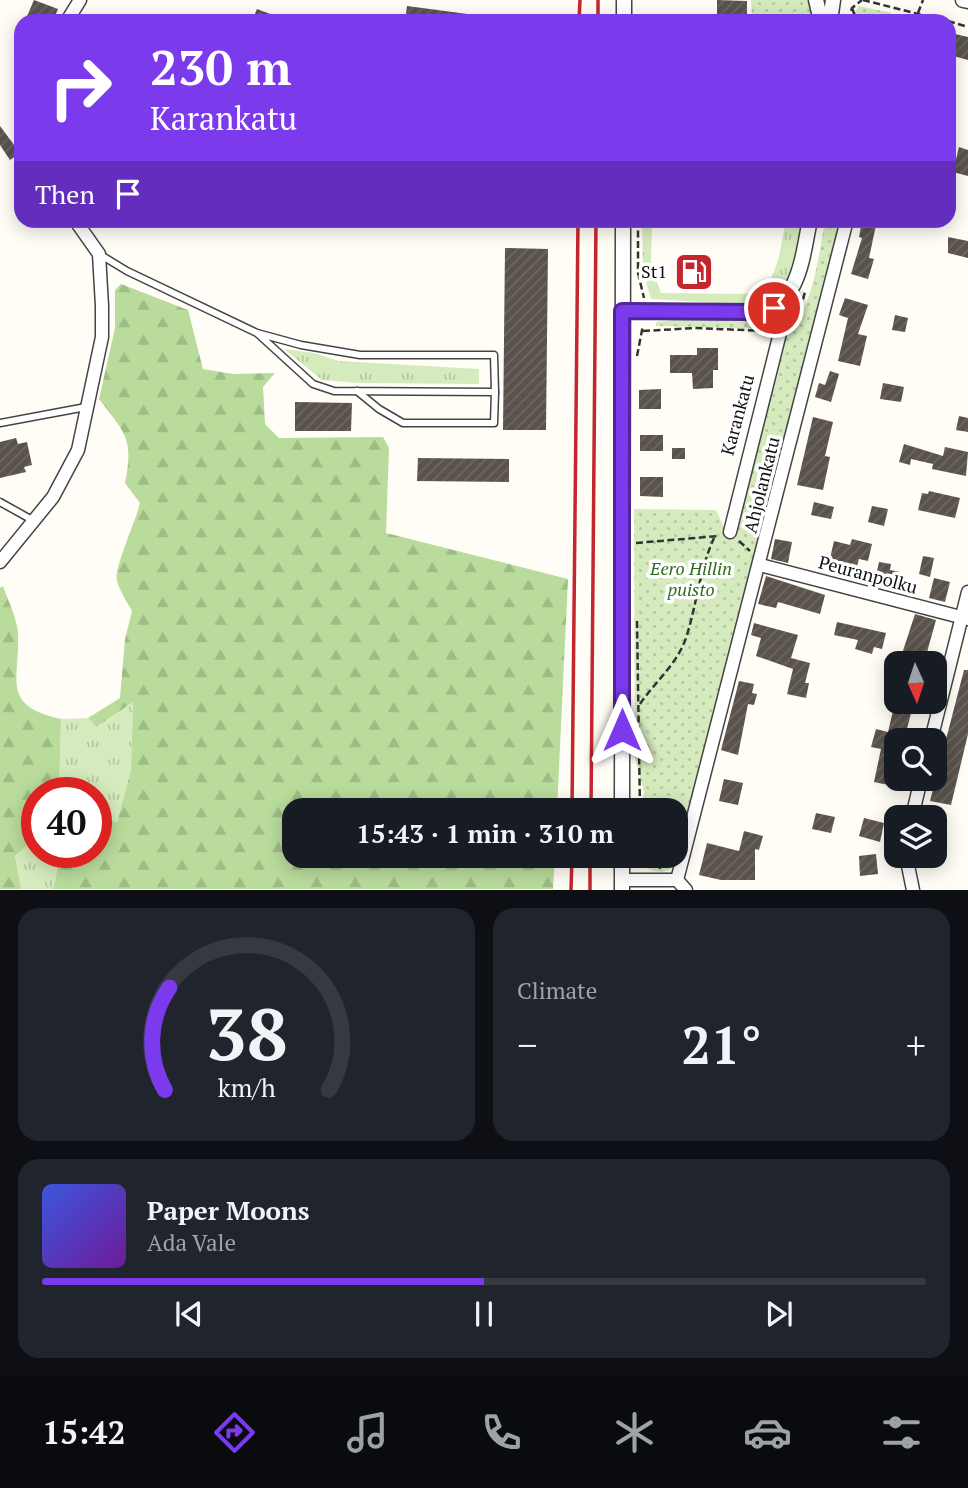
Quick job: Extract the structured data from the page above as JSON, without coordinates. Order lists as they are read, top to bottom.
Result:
{
  "streets": {
    "street": ["Karankatu", "Ahjolankatu", "Peuranpolku"]
  },
  "crossings": [
    ["Ahjolankatu", "Peuranpolku"]
  ],
  "parks": ["Eero Hillin puisto"],
  "places": {
    "fuel station": ["St1"]
  },
  "north": "bottom",
  "page": {
    "turn": ["230 m", "Karankatu"],
    "then": "Then",
    "limit": "40",
    "trip": "15:43 · 1 min · 310 m",
    "tile": "Climate",
    "heat": ["−", "21°", "+"],
    "song": ["Paper Moons", "Ada Vale"],
    "tabs": "15:42",
    "gauge": ["38", "km/h"]
  }
}
